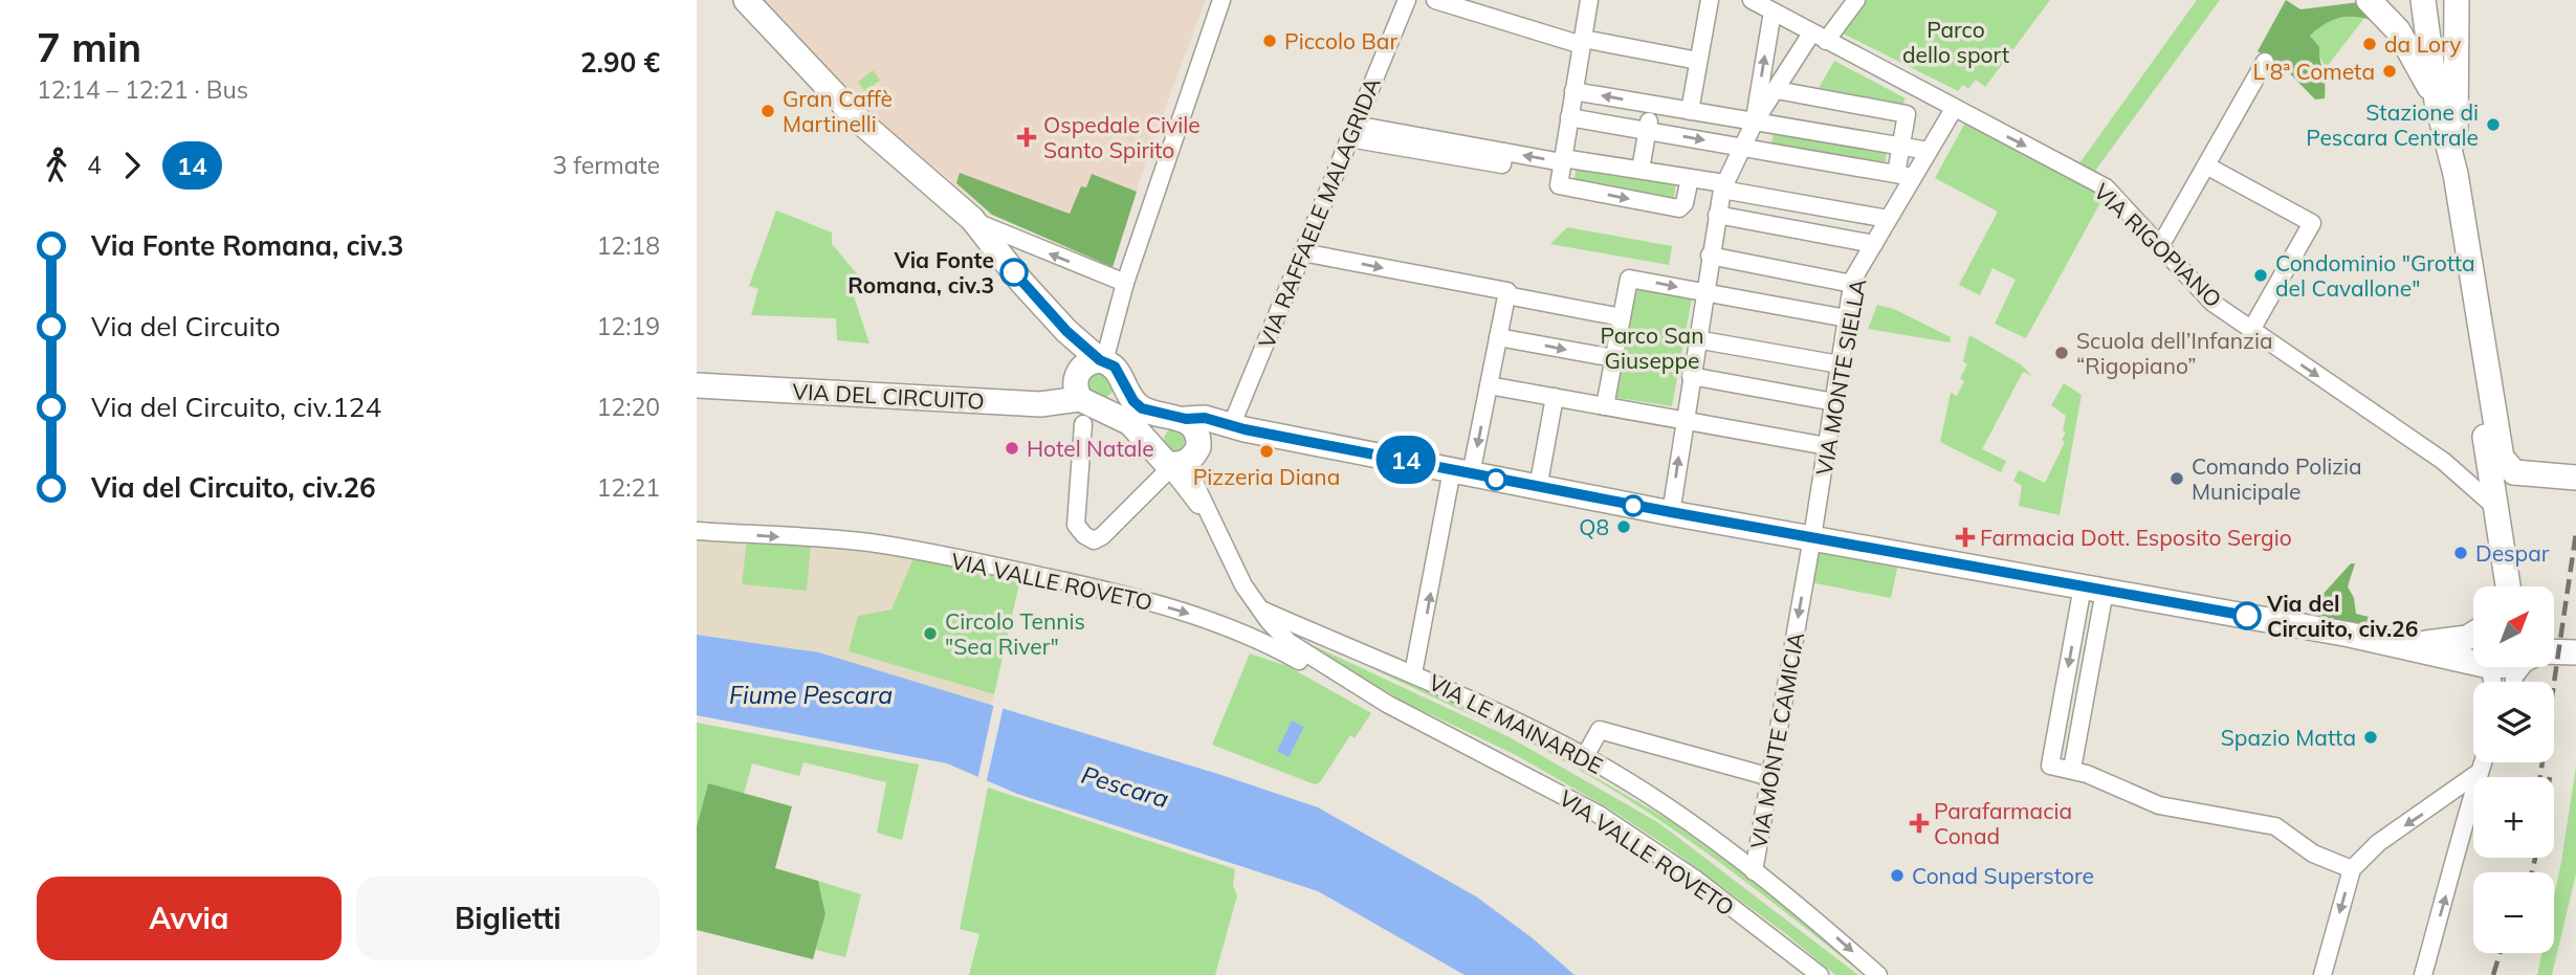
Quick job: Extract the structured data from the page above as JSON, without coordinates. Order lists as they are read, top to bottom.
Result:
{
  "streets": {
    "main road": ["VIA DEL CIRCUITO"],
    "street": [
      "VIA RAFFAELE MALAGRIDA",
      "VIA RIGOPIANO",
      "VIA MONTE SIELLA",
      "VIA VALLE ROVETO",
      "VIA LE MAINARDE",
      "VIA MONTE CAMICIA"
    ]
  },
  "crossings": [
    ["VIA RIGOPIANO", "VIA MONTE SIELLA"],
    ["VIA MONTE SIELLA", "VIA MONTE CAMICIA"],
    ["VIA VALLE ROVETO", "VIA LE MAINARDE"],
    ["VIA LE MAINARDE", "VIA MONTE CAMICIA"]
  ],
  "one_way": ["VIA RIGOPIANO", "VIA VALLE ROVETO", "VIA MONTE CAMICIA"],
  "water": ["Fiume Pescara", "Pescara"],
  "parks": ["Parco dello sport", "Parco San Giuseppe"],
  "places": {
    "other": [
      "Piccolo Bar",
      "da Lory",
      "L'8ª Cometa",
      "Gran Caffè Martinelli",
      "Stazione di Pescara Centrale",
      "Via Fonte Romana, civ.3",
      "Condominio \"Grotta del Cavallone\"",
      "Scuola dell’Infanzia “Rigopiano”",
      "Hotel Natale",
      "Pizzeria Diana",
      "Comando Polizia Municipale",
      "Q8",
      "Despar",
      "Via del Circuito, civ.26",
      "Circolo Tennis \"Sea River\"",
      "Spazio Matta",
      "Conad Superstore"
    ],
    "health": ["Ospedale Civile Santo Spirito", "Farmacia Dott. Esposito Sergio", "Parafarmacia Conad"]
  },
  "lines": ["bus line 14"],
  "north": "top right",
  "page": {
    "heading": ["7 min", "12:14 – 12:21 · Bus", "2.90 €"],
    "on_map": "14",
    "legs": ["4", "14", "3 fermate"],
    "list": [
      {
        "name": "Via Fonte Romana, civ.3",
        "value": "12:18"
      },
      {
        "name": "Via del Circuito",
        "value": "12:19"
      },
      {
        "name": "Via del Circuito, civ.124",
        "value": "12:20"
      },
      {
        "name": "Via del Circuito, civ.26",
        "value": "12:21"
      }
    ],
    "map_buttons": ["+", "−"],
    "buttons": ["Avvia", "Biglietti"]
  }
}
